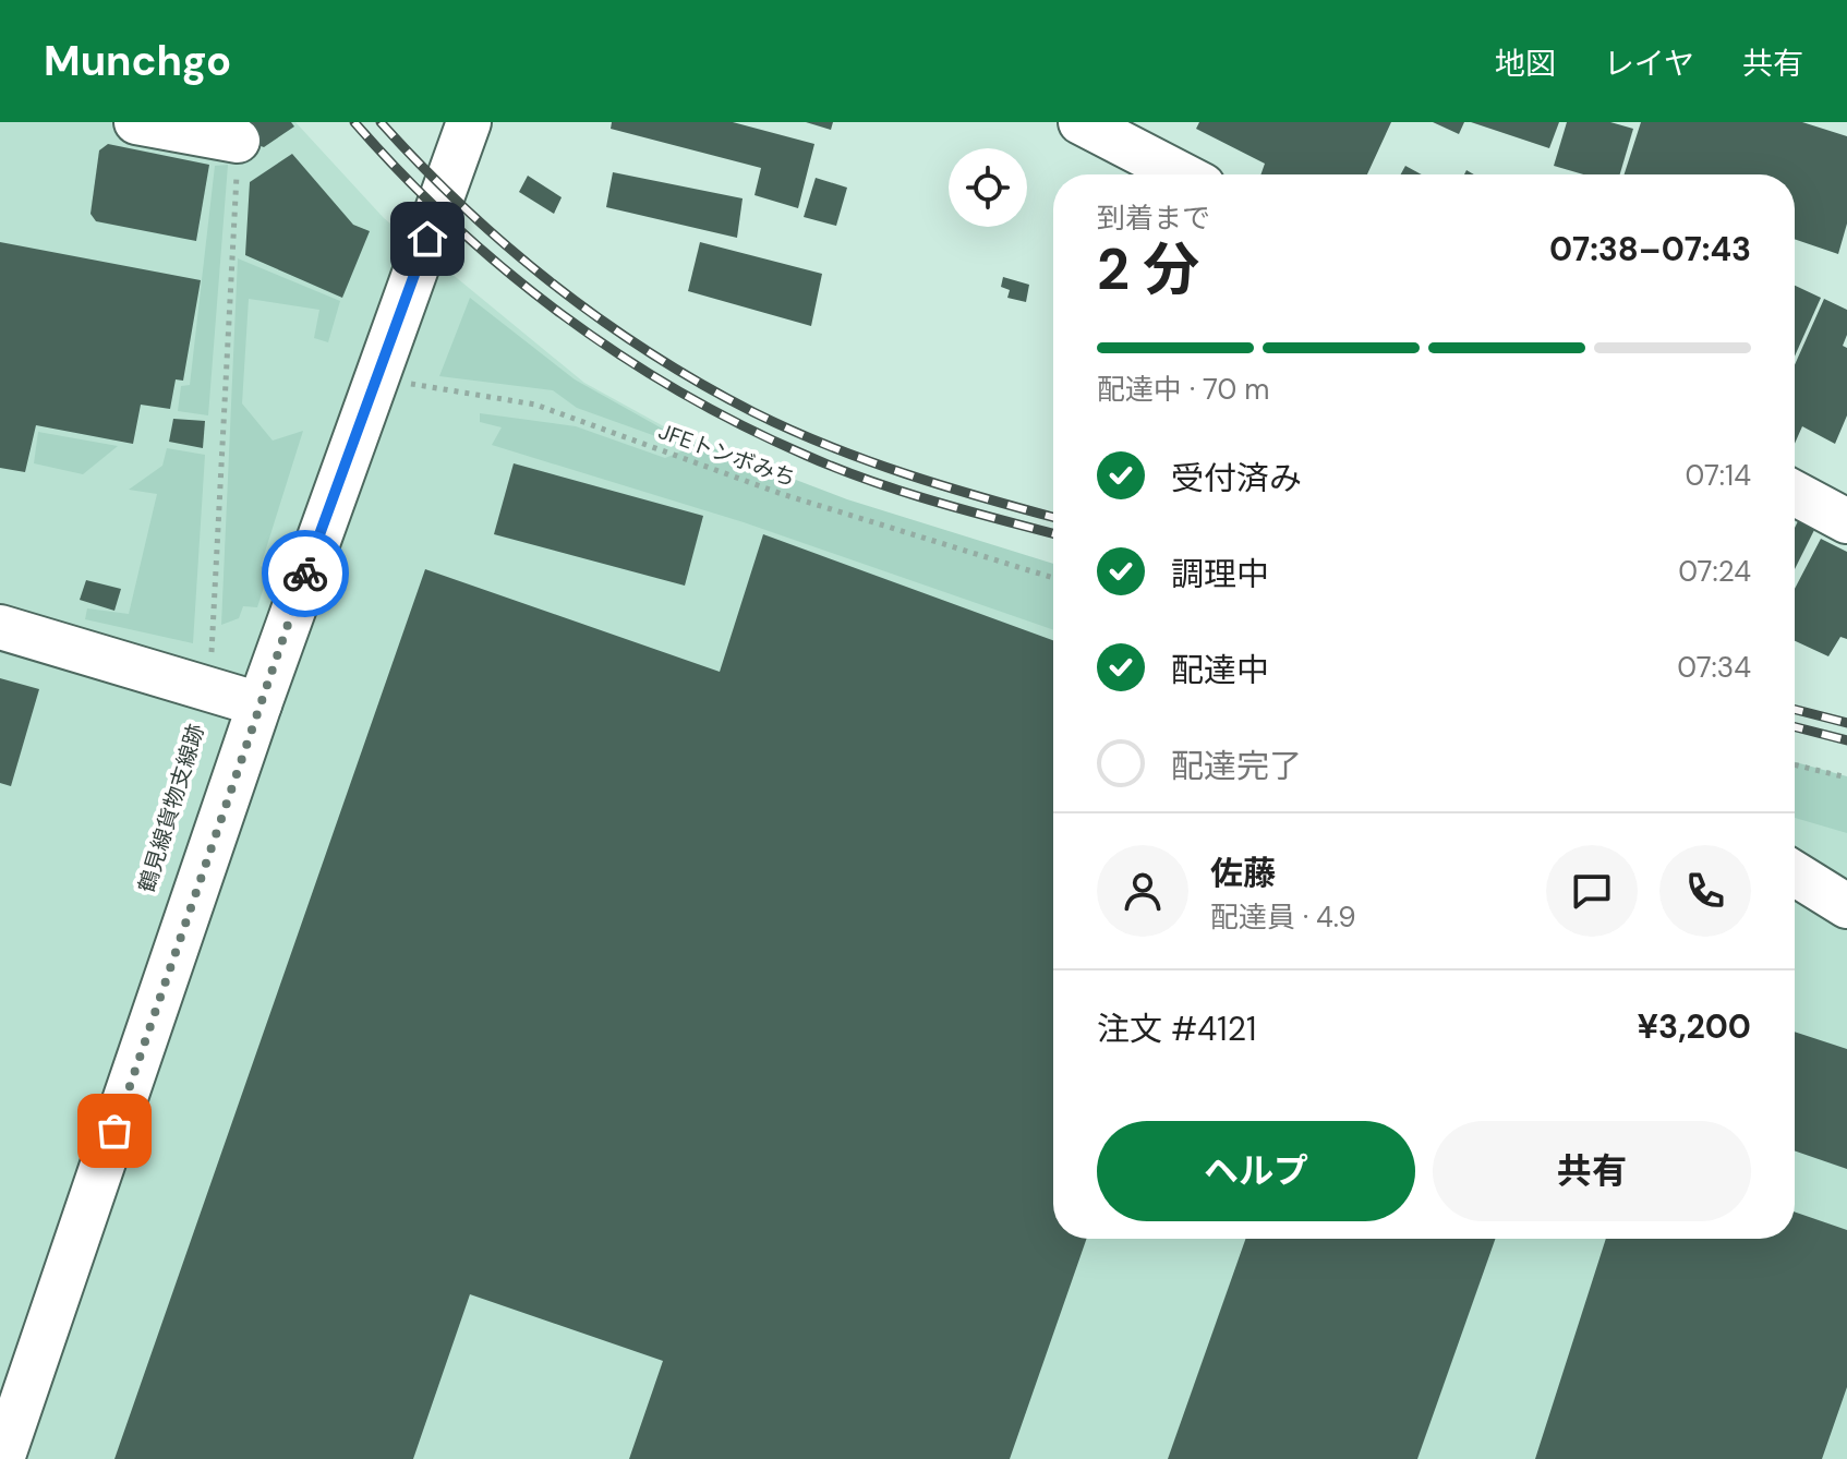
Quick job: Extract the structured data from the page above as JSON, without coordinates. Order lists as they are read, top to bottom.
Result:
{
  "streets": {
    "path": ["JFEトンボみち"]
  },
  "page": {
    "header": "Munchgo",
    "nav": ["地図", "レイヤ", "共有"],
    "heading": ["2 分", "到着まで", "07:38–07:43"],
    "panel": [
      "佐藤",
      "配達員 · 4.9",
      "注文 #4121",
      "¥3,200"
    ],
    "bar": "配達中 · 70 m",
    "list": [
      ["受付済み", "07:14"],
      ["調理中", "07:24"],
      ["配達中", "07:34"],
      "配達完了"
    ],
    "buttons": ["ヘルプ", "共有"]
  }
}
